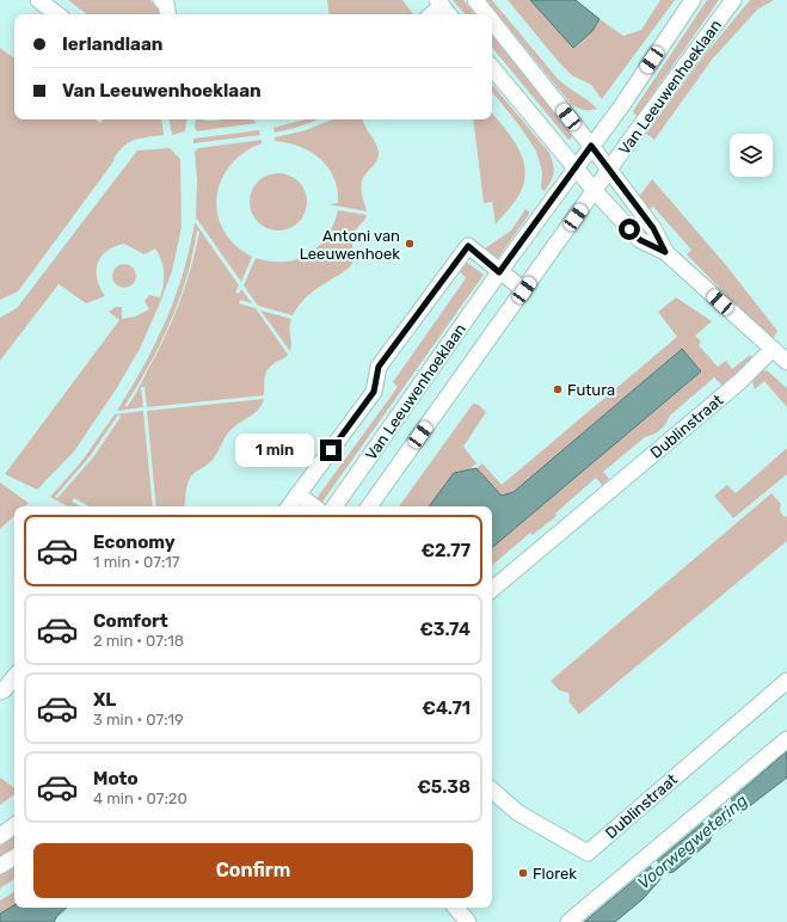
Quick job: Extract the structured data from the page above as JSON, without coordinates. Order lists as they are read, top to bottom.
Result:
{
  "streets": {
    "street": ["Van Leeuwenhoeklaan", "Dublinstraat"]
  },
  "water": ["Voorwegwetering"],
  "places": ["Antoni van Leeuwenhoek", "Futura", "Florek"],
  "page": {
    "banner": ["Ierlandlaan", "Van Leeuwenhoeklaan"],
    "bubble": "1 min",
    "list": [
      {
        "name": "Economy",
        "note": "1 min · 07:17",
        "value": "€2.77"
      },
      {
        "name": "Comfort",
        "note": "2 min · 07:18",
        "value": "€3.74"
      },
      {
        "name": "XL",
        "note": "3 min · 07:19",
        "value": "€4.71"
      },
      {
        "name": "Moto",
        "note": "4 min · 07:20",
        "value": "€5.38"
      }
    ],
    "buttons": "Confirm"
  }
}
